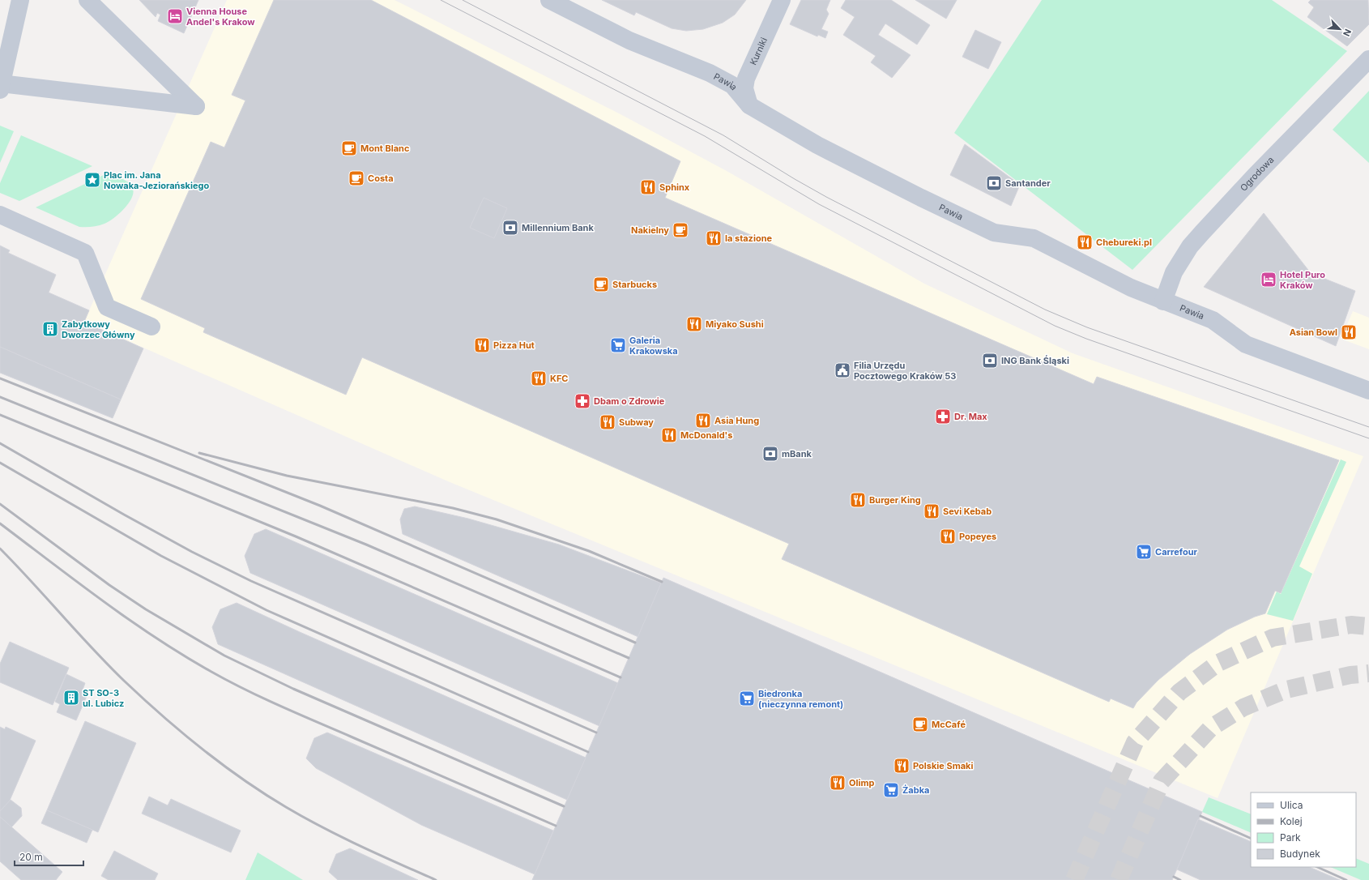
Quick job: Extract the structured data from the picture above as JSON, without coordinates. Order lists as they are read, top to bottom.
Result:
{
  "streets": {
    "street": ["Kurniki", "Pawia", "Ogrodowa"]
  },
  "crossings": [
    ["Kurniki", "Pawia"],
    ["Pawia", "Ogrodowa"]
  ],
  "places": {
    "hotel": ["Vienna House Andel's Krakow", "Hotel Puro Kraków"],
    "cafe": [
      "Mont Blanc",
      "Costa",
      "Nakielny",
      "Starbucks",
      "McCafé"
    ],
    "place": ["Plac im. Jana Nowaka-Jeziorańskiego"],
    "bank": [
      "Santander",
      "Millennium Bank",
      "ING Bank Śląski",
      "mBank"
    ],
    "restaurant": [
      "Sphinx",
      "la stazione",
      "Chebureki.pl",
      "Miyako Sushi",
      "Asian Bowl",
      "Pizza Hut",
      "KFC",
      "Asia Hung",
      "Subway",
      "McDonald's",
      "Burger King",
      "Sevi Kebab",
      "Popeyes",
      "Polskie Smaki",
      "Olimp"
    ],
    "building": ["Zabytkowy Dworzec Główny", "ST SO-3 ul. Lubicz"],
    "supermarket": [
      "Galeria Krakowska",
      "Carrefour",
      "Biedronka (nieczynna remont)",
      "Żabka"
    ],
    "public building": ["Filia Urzędu Pocztowego Kraków 53"],
    "pharmacy": ["Dbam o Zdrowie", "Dr. Max"]
  },
  "legend": [
    "Ulica",
    "Kolej",
    "Park",
    "Budynek"
  ],
  "scale_bar": "20 m",
  "north": "bottom right"
}
